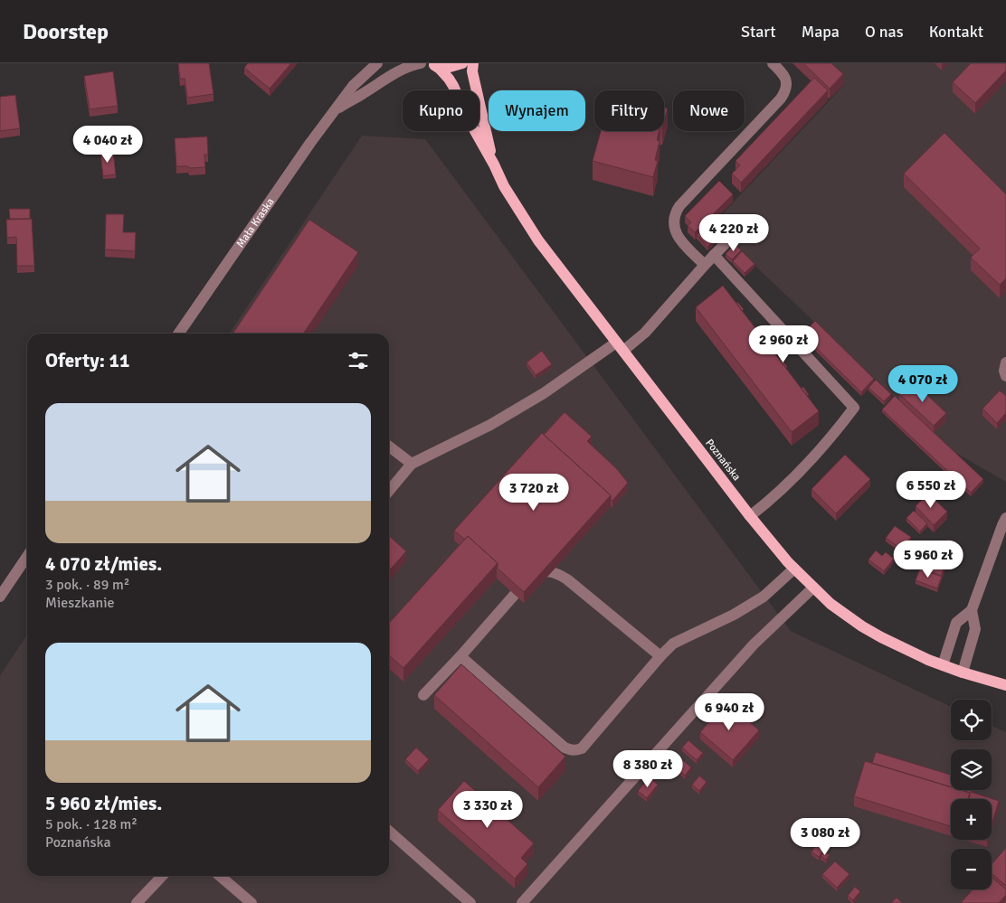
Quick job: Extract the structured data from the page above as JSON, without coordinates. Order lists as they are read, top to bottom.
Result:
{
  "streets": {
    "main road": ["Poznańska"],
    "street": ["Mała Kraska"]
  },
  "page": {
    "header": "Doorstep",
    "nav": [
      "Start",
      "Mapa",
      "O nas",
      "Kontakt"
    ],
    "chip": [
      "Kupno",
      "Wynajem",
      "Filtry",
      "Nowe"
    ],
    "price": [
      "4 040 zł",
      "4 220 zł",
      "2 960 zł",
      "4 070 zł",
      "6 550 zł",
      "3 720 zł",
      "5 960 zł",
      "6 940 zł",
      "8 380 zł",
      "3 330 zł",
      "3 080 zł"
    ],
    "heading": "Oferty: 11",
    "list": [
      {
        "name": "4 070 zł/mies.",
        "note": "3 pok. · 89 m² · Mieszkanie"
      },
      {
        "name": "5 960 zł/mies.",
        "note": "5 pok. · 128 m² · Poznańska"
      }
    ],
    "map_buttons": ["+", "−"]
  }
}
